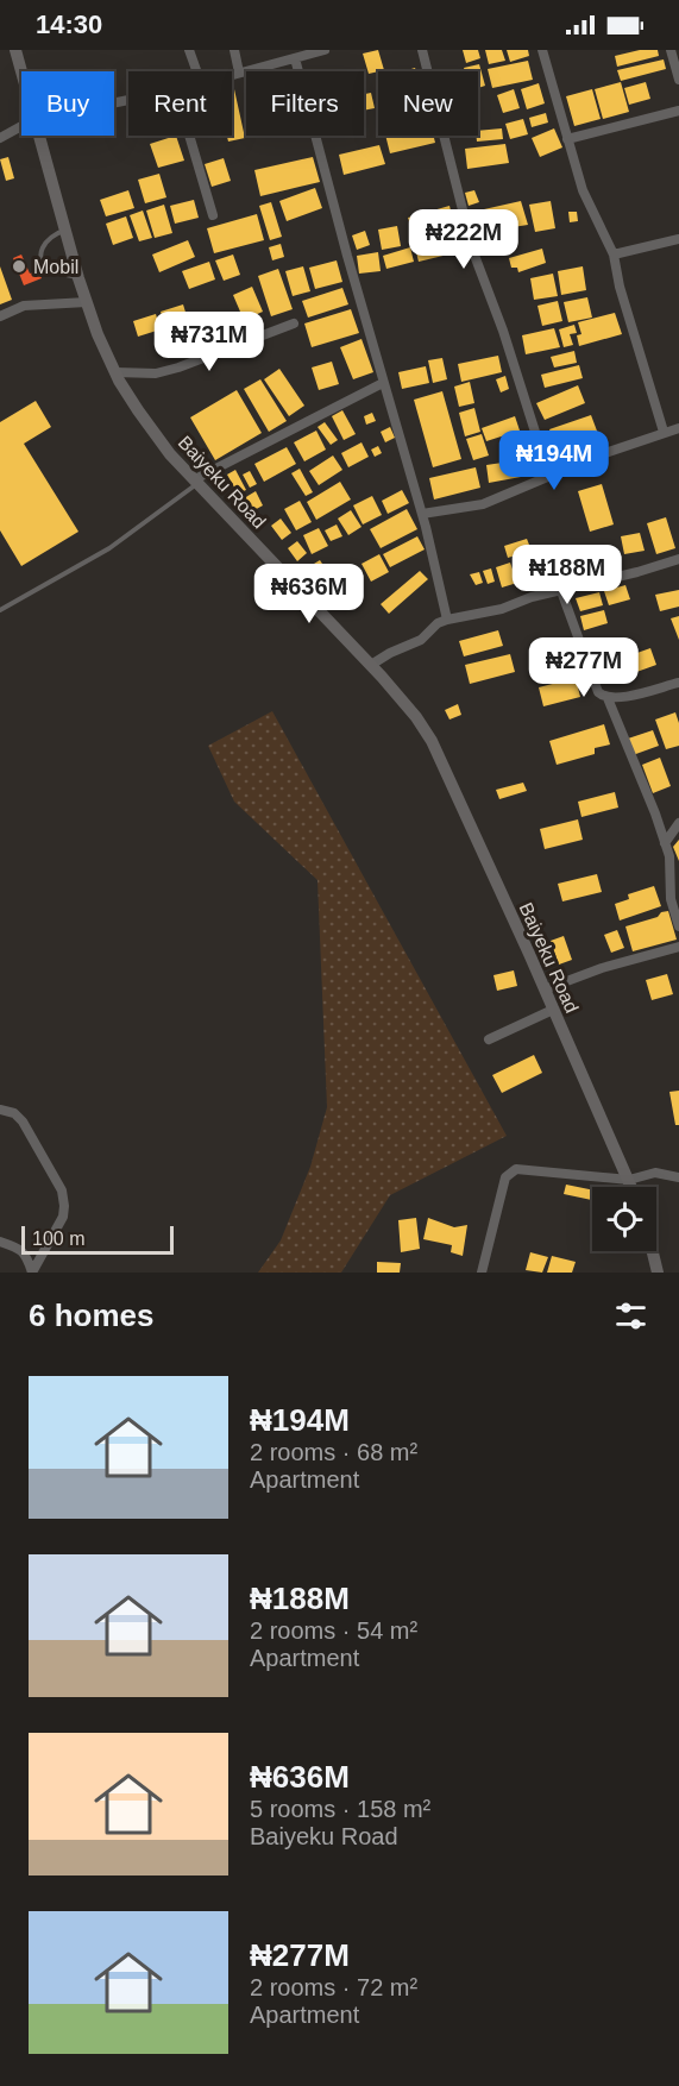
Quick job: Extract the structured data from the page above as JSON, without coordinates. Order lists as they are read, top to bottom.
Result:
{
  "streets": {
    "main road": ["Baiyeku Road"]
  },
  "places": ["Mobil"],
  "scale_bar": "100 m",
  "page": {
    "status": "14:30",
    "chip": [
      "Buy",
      "Rent",
      "Filters",
      "New"
    ],
    "price": [
      "₦222M",
      "₦731M",
      "₦194M",
      "₦188M",
      "₦636M",
      "₦277M"
    ],
    "scale": "100 m",
    "heading": "6 homes",
    "list": [
      {
        "name": "₦194M",
        "note": "2 rooms · 68 m² · Apartment"
      },
      {
        "name": "₦188M",
        "note": "2 rooms · 54 m² · Apartment"
      },
      {
        "name": "₦636M",
        "note": "5 rooms · 158 m² · Baiyeku Road"
      },
      {
        "name": "₦277M",
        "note": "2 rooms · 72 m² · Apartment"
      }
    ]
  }
}
